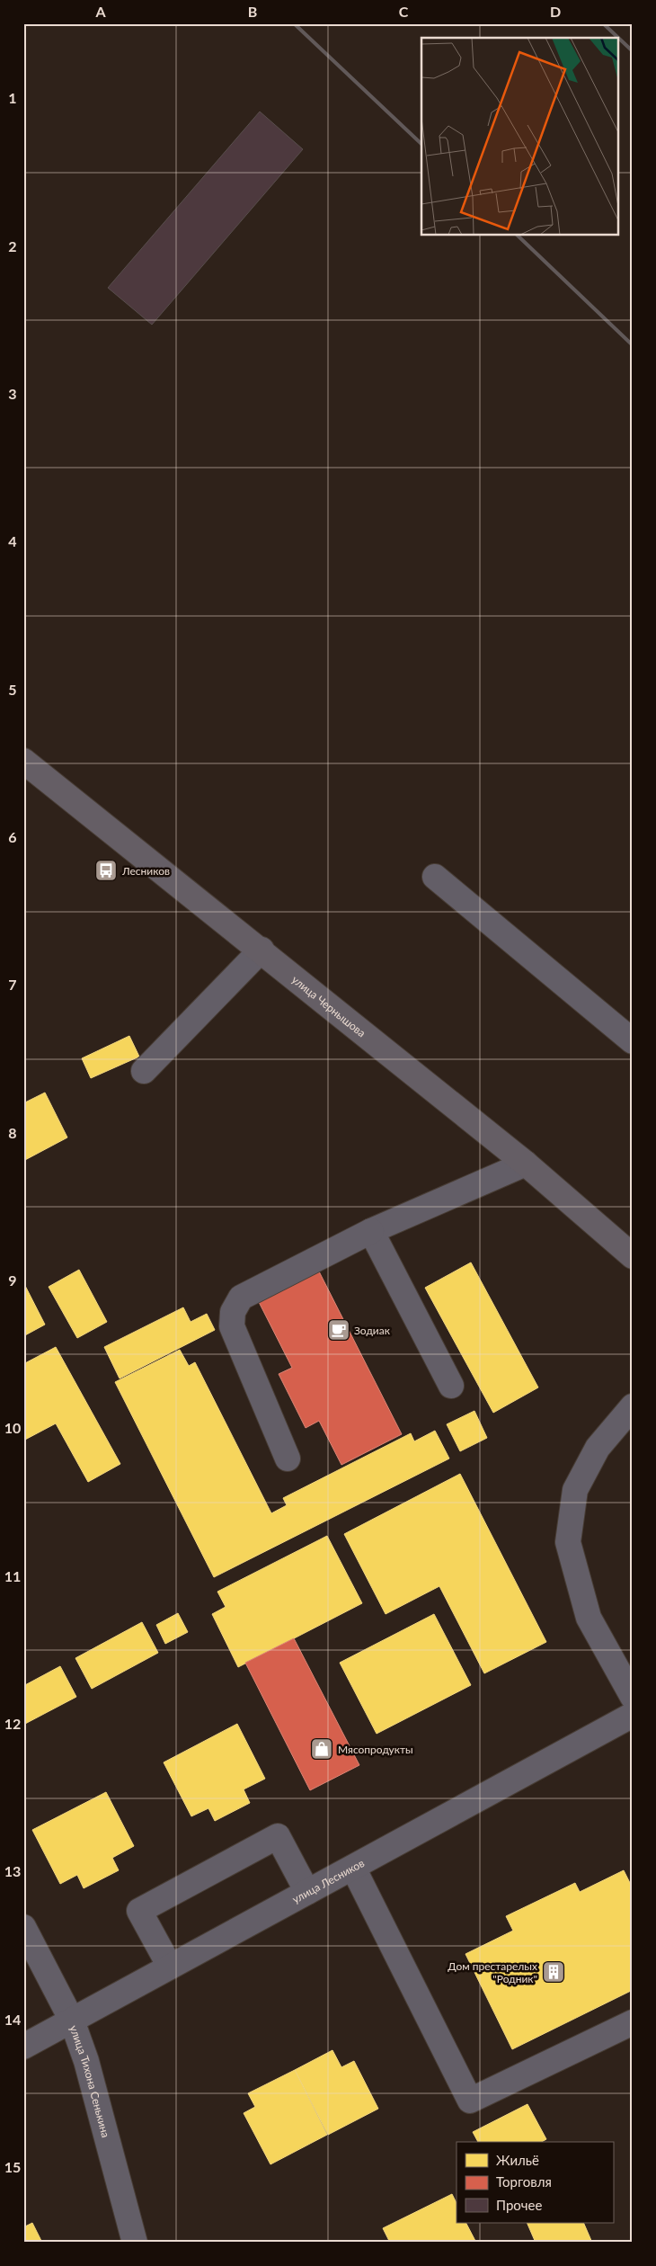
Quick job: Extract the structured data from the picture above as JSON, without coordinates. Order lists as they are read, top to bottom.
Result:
{
  "streets": {
    "main road": ["улица Чернышова"],
    "street": ["улица Лесников", "улица Тихона Сенькина"]
  },
  "crossings": [
    ["улица Лесников", "улица Тихона Сенькина"]
  ],
  "places": {
    "bus stop": ["Лесников"],
    "cafe": ["Зодиак"],
    "shop": ["Мясопродукты"],
    "building": ["Дом престарелых \"Родник\""]
  },
  "legend": ["Жильё", "Торговля", "Прочее"],
  "grid": {
    "columns": [
      "A",
      "B",
      "C",
      "D"
    ],
    "rows": [
      "1",
      "2",
      "3",
      "4",
      "5",
      "6",
      "7",
      "8",
      "9",
      "10",
      "11",
      "12",
      "13",
      "14",
      "15"
    ]
  }
}
